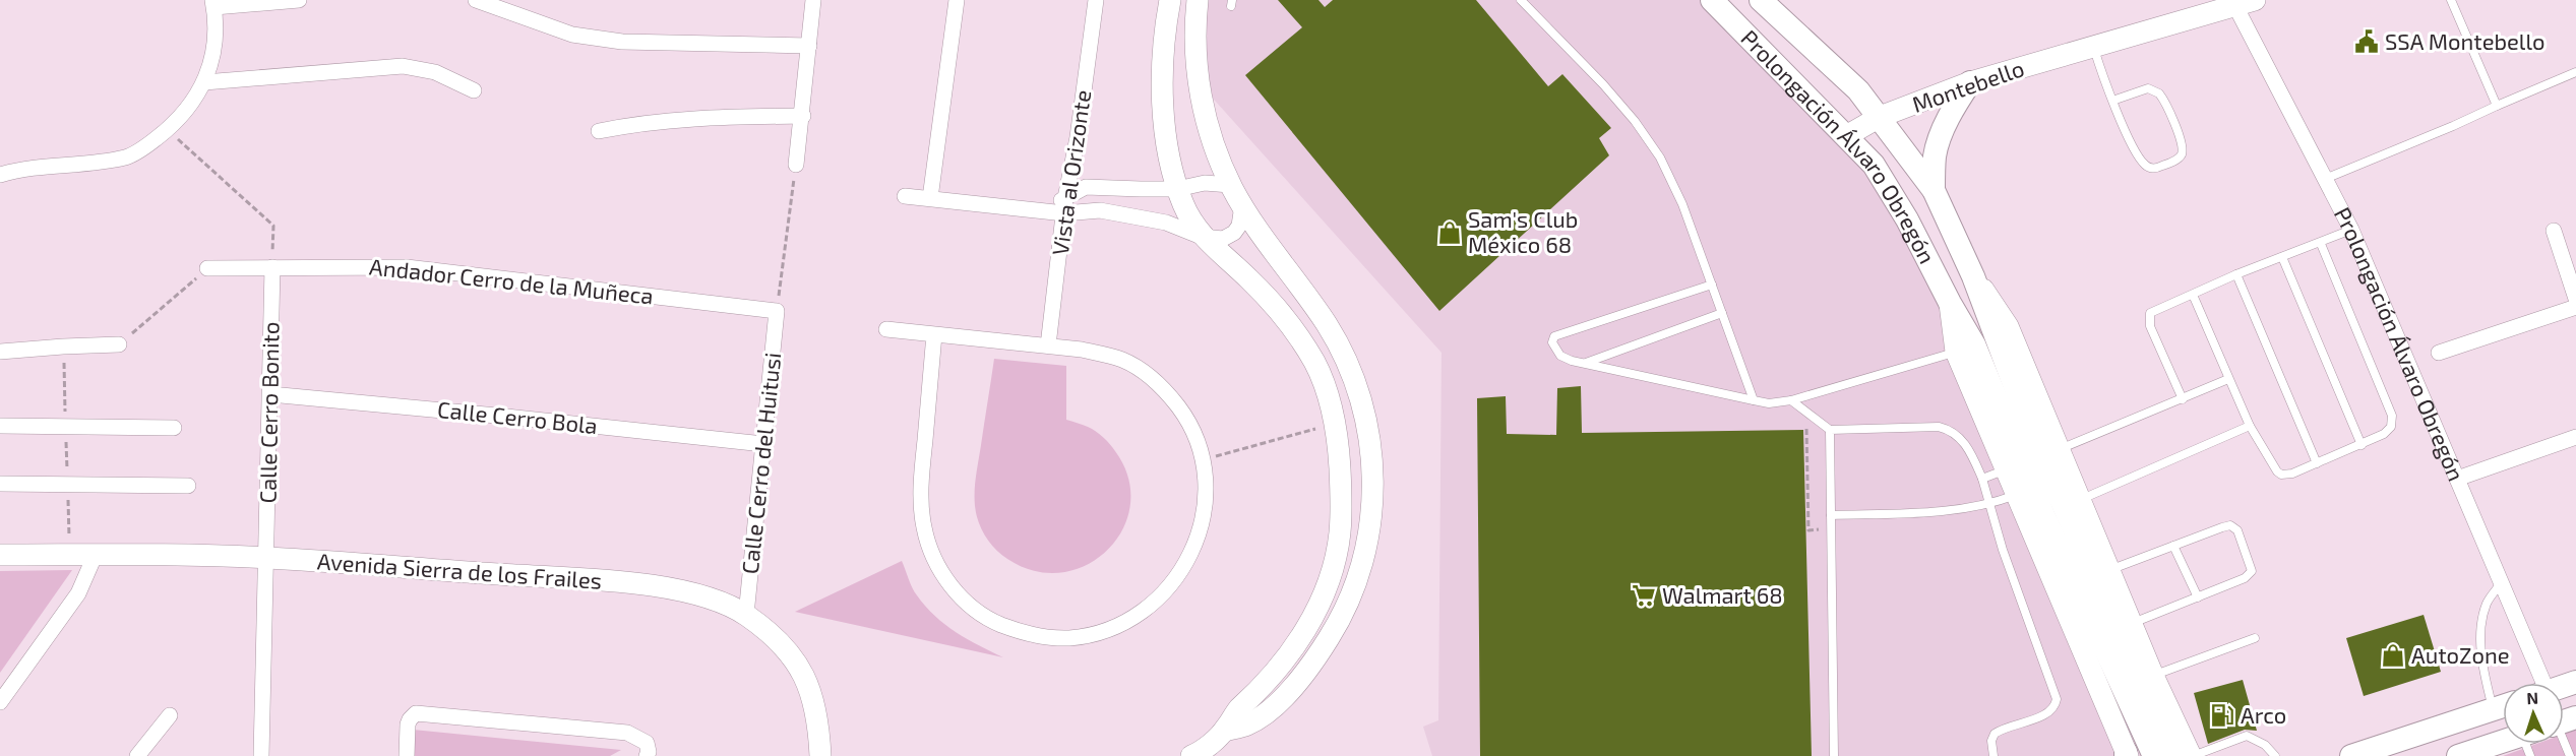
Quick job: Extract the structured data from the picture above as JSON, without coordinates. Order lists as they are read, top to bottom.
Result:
{
  "streets": {
    "main road": ["Prolongación Álvaro Obregón"],
    "street": [
      "Montebello",
      "Vista al Orizonte",
      "Andador Cerro de la Muñeca",
      "Calle Cerro Bonito",
      "Calle Cerro Bola",
      "Calle Cerro del Huitusi",
      "Avenida Sierra de los Frailes"
    ]
  },
  "crossings": [
    ["Montebello", "Prolongación Álvaro Obregón"],
    ["Andador Cerro de la Muñeca", "Calle Cerro Bonito"],
    ["Andador Cerro de la Muñeca", "Calle Cerro del Huitusi"],
    ["Calle Cerro Bonito", "Calle Cerro Bola"],
    ["Calle Cerro Bonito", "Avenida Sierra de los Frailes"],
    ["Calle Cerro Bola", "Calle Cerro del Huitusi"],
    ["Calle Cerro del Huitusi", "Avenida Sierra de los Frailes"]
  ],
  "places": {
    "public building": ["SSA Montebello"],
    "shop": ["Sam's Club México 68", "AutoZone"],
    "supermarket": ["Walmart 68"],
    "fuel station": ["Arco"]
  },
  "north": "top"
}
